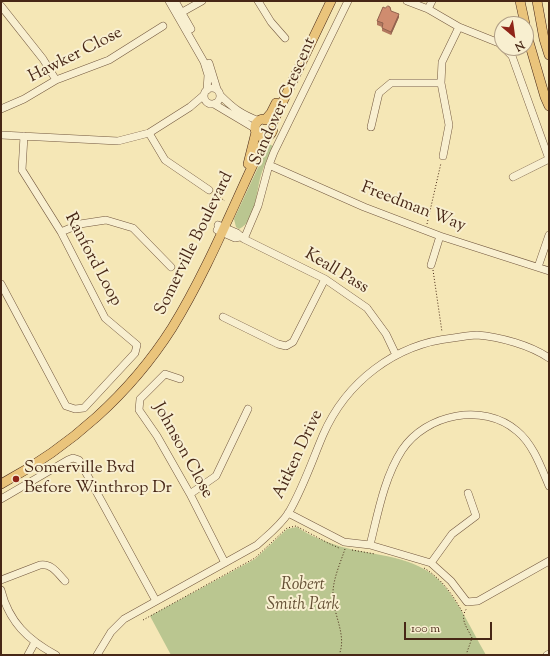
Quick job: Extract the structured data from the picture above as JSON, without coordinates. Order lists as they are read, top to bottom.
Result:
{
  "streets": {
    "main road": ["Somerville Boulevard"],
    "street": [
      "Hawker Close",
      "Sandover Crescent",
      "Freedman Way",
      "Ranford Loop",
      "Keall Pass",
      "Johnson Close",
      "Aitken Drive"
    ]
  },
  "crossings": [
    ["Sandover Crescent", "Freedman Way"],
    ["Sandover Crescent", "Keall Pass"],
    ["Somerville Boulevard", "Keall Pass"],
    ["Keall Pass", "Aitken Drive"],
    ["Johnson Close", "Aitken Drive"]
  ],
  "parks": ["Robert Smith Park"],
  "places": ["Somerville Bvd Before Winthrop Dr"],
  "scale_bar": "100 m",
  "north": "bottom right"
}
